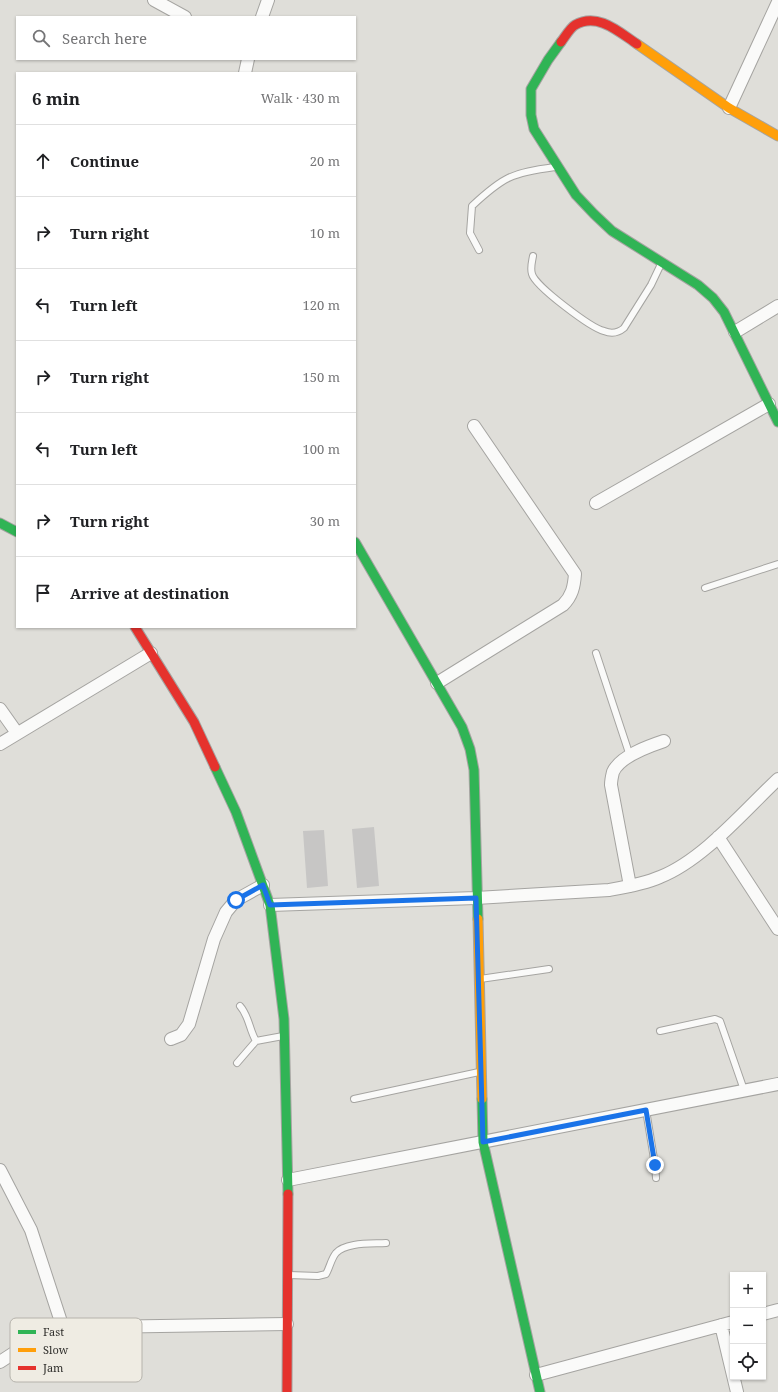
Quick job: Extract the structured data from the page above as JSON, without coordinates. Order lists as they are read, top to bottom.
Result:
{
  "legend": ["Fast", "Slow", "Jam"],
  "page": {
    "search": "Search here",
    "heading": ["6 min", "Walk · 430 m"],
    "list": [
      ["Continue", "20 m"],
      ["Turn right", "10 m"],
      ["Turn left", "120 m"],
      ["Turn right", "150 m"],
      ["Turn left", "100 m"],
      ["Turn right", "30 m"],
      "Arrive at destination"
    ],
    "map_buttons": ["+", "−"]
  }
}
